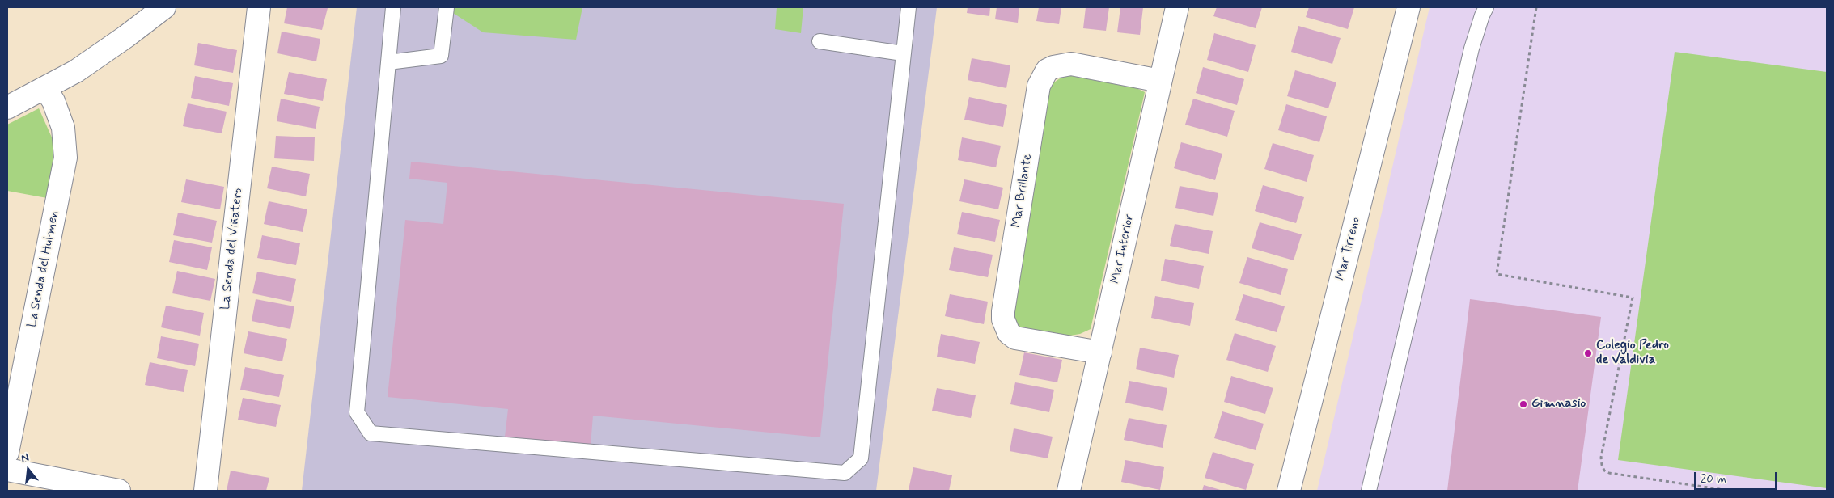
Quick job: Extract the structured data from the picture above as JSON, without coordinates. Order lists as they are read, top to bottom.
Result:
{
  "streets": {
    "street": [
      "Mar Brillante",
      "La Senda del Viñatero",
      "Mar Interior",
      "Mar Tirreno",
      "La Senda del Hulmen"
    ]
  },
  "crossings": [
    ["Mar Brillante", "Mar Interior"]
  ],
  "places": ["Colegio Pedro de Valdivia", "Gimnasio"],
  "scale_bar": "20 m",
  "north": "top"
}
